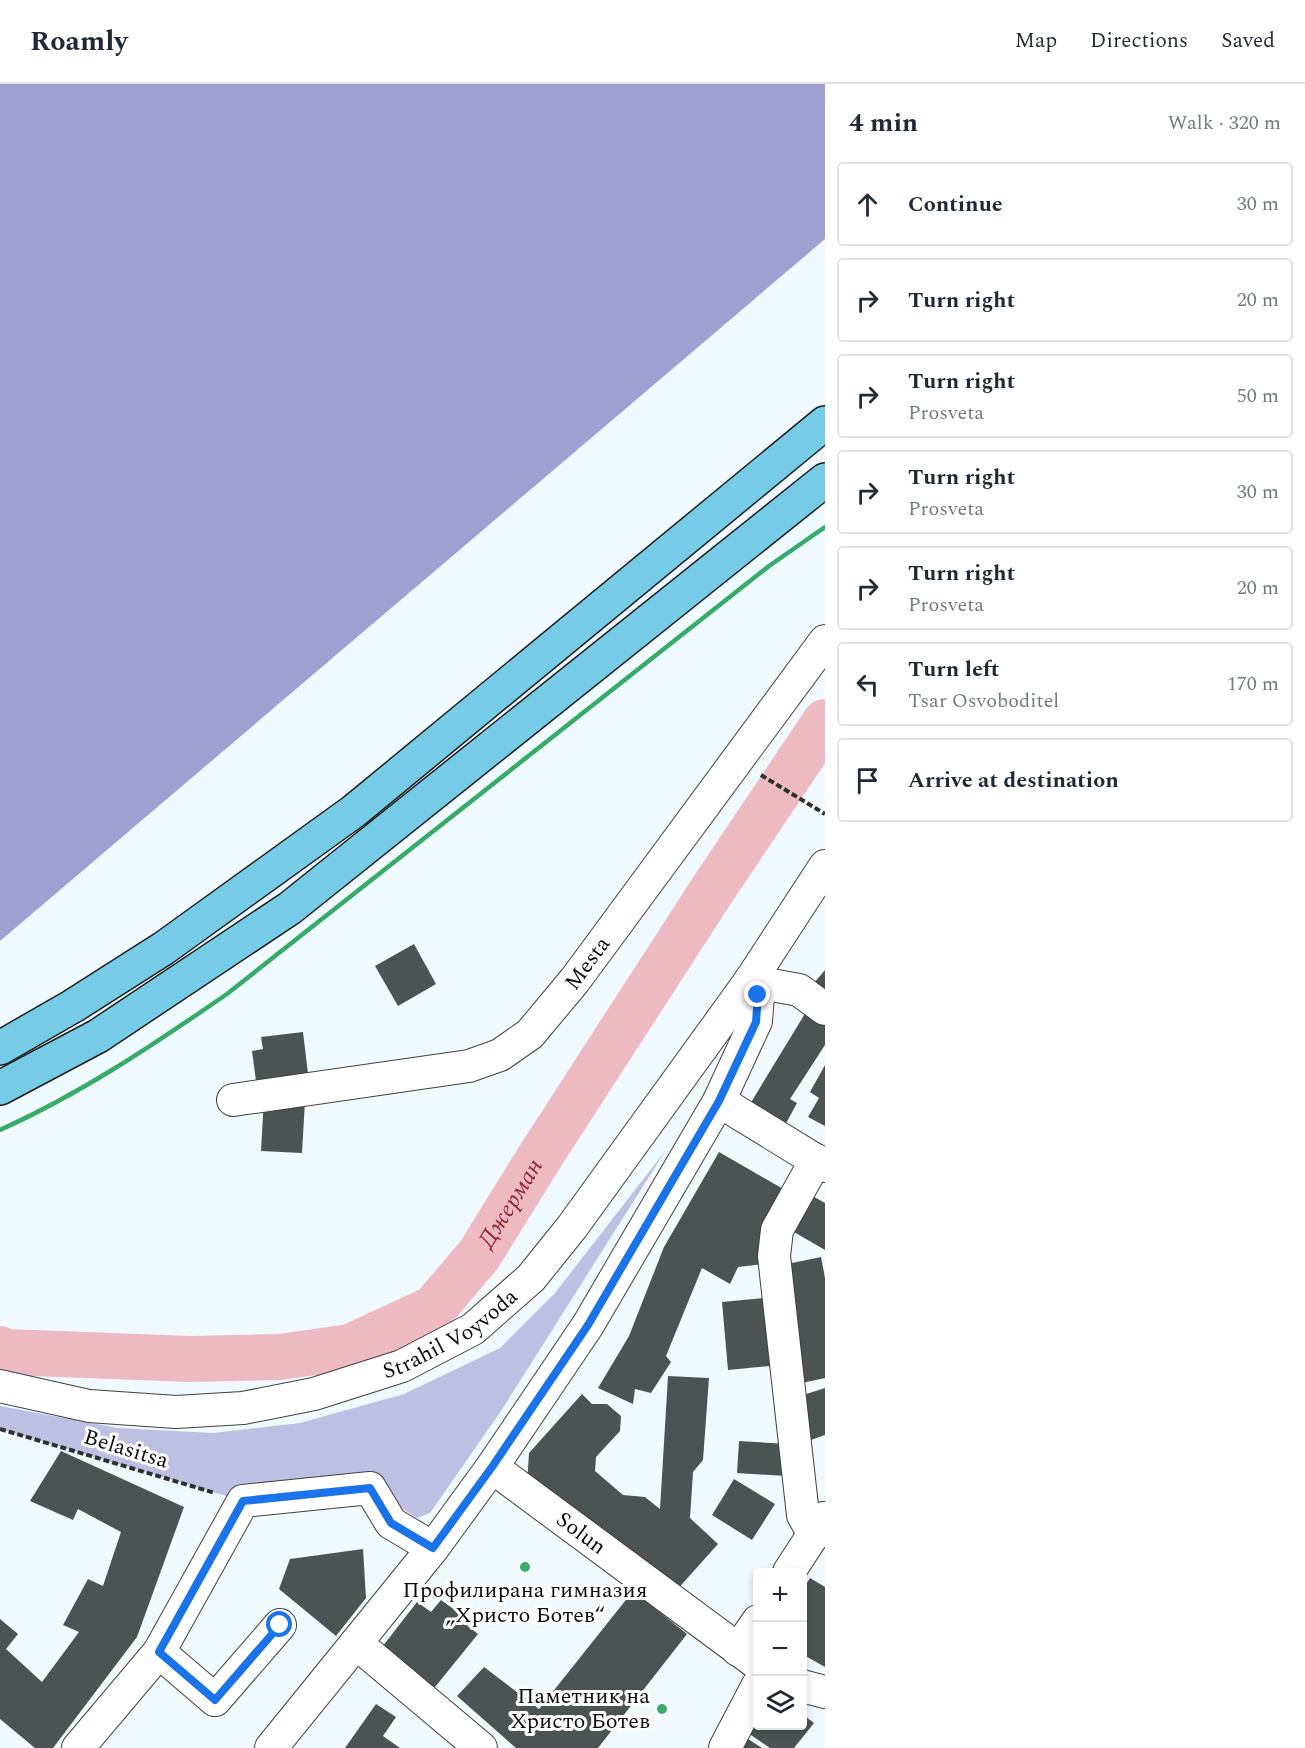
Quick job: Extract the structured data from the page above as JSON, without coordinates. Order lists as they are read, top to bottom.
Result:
{
  "streets": {
    "street": ["Mesta", "Strahil Voyvoda", "Solun"],
    "path": ["Belasitsa"]
  },
  "water": ["Джерман"],
  "places": ["Профилирана гимназия „Христо Ботев“", "Паметник на Христо Ботев"],
  "page": {
    "header": "Roamly",
    "nav": ["Map", "Directions", "Saved"],
    "heading": ["4 min", "Walk · 320 m"],
    "list": [
      ["Continue", "30 m"],
      ["Turn right", "20 m"],
      ["Turn right", "Prosveta", "50 m"],
      ["Turn right", "Prosveta", "30 m"],
      ["Turn right", "Prosveta", "20 m"],
      ["Turn left", "Tsar Osvoboditel", "170 m"],
      "Arrive at destination"
    ],
    "map_buttons": ["+", "−"]
  }
}
